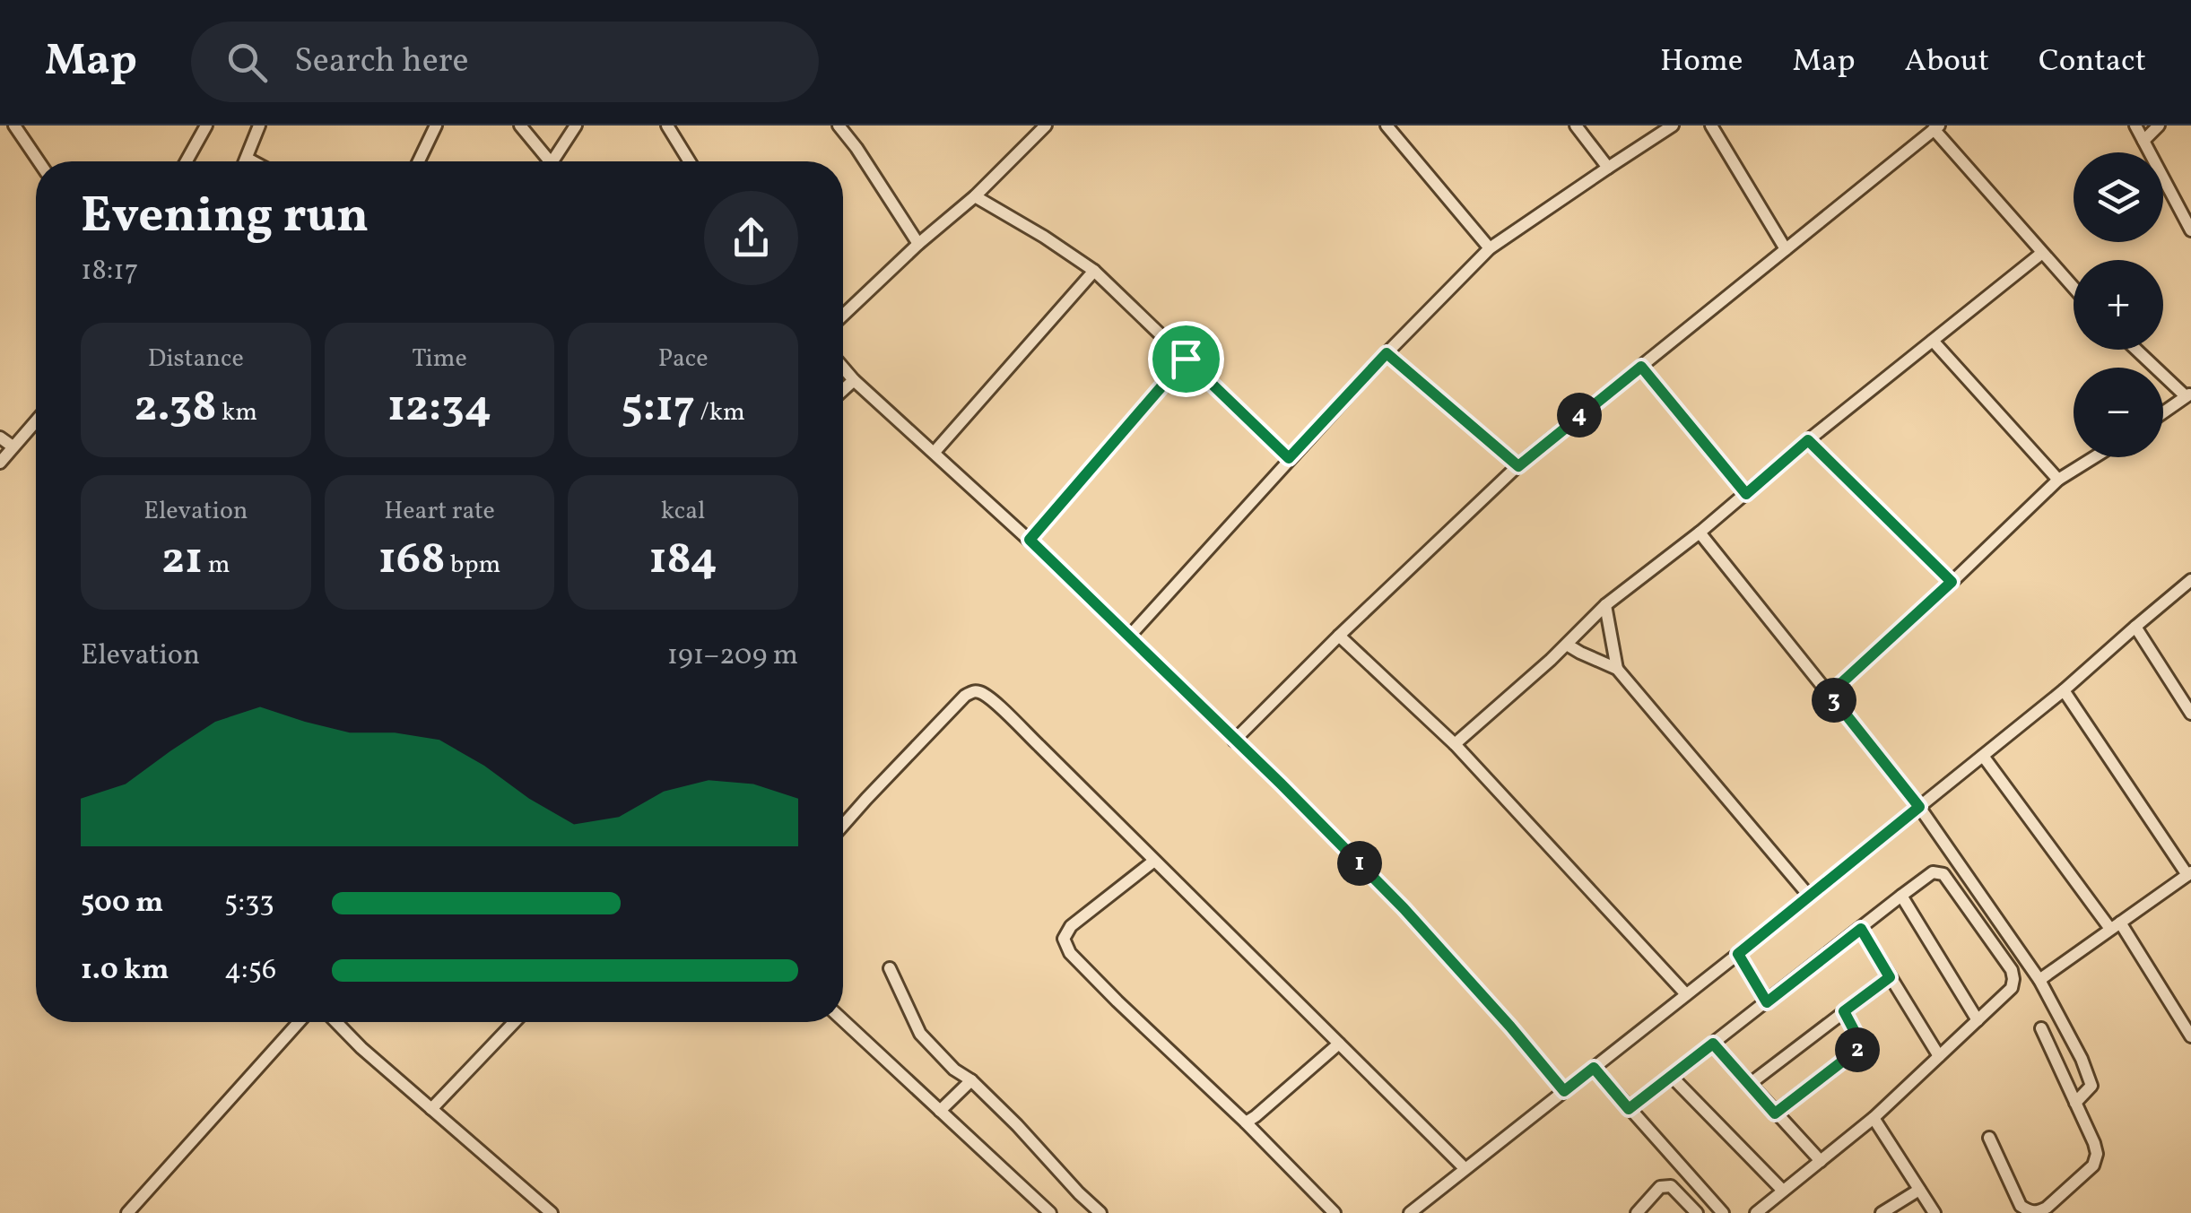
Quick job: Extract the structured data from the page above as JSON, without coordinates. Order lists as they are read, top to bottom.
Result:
{
  "page": {
    "header": "Map",
    "search": "Search here",
    "nav": [
      "Home",
      "Map",
      "About",
      "Contact"
    ],
    "map_buttons": ["+", "−"],
    "heading": ["Evening run", "18:17"],
    "stats": [
      ["Distance", "2.38 km"],
      ["Time", "12:34"],
      ["Pace", "5:17 /km"],
      ["Elevation", "21 m"],
      ["Heart rate", "168 bpm"],
      ["kcal", "184"]
    ],
    "pins": [
      "4",
      "3",
      "1",
      "2"
    ],
    "chart": ["Elevation", "191–209 m"],
    "list": [
      {
        "name": "500 m",
        "note": "5:33"
      },
      {
        "name": "1.0 km",
        "note": "4:56"
      }
    ]
  }
}
